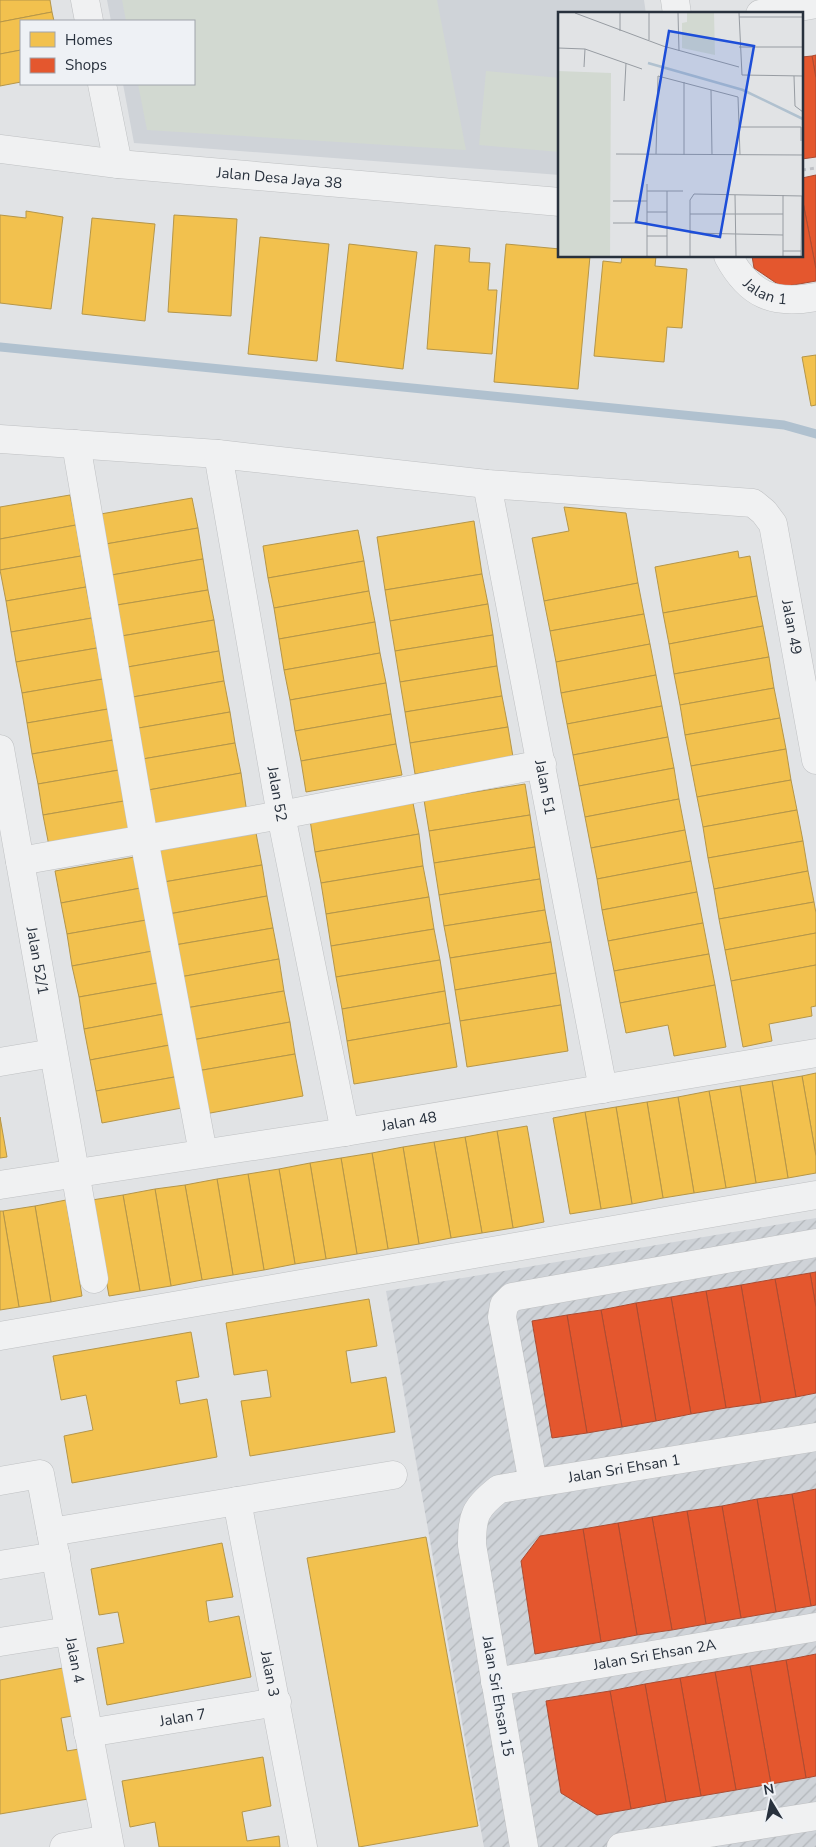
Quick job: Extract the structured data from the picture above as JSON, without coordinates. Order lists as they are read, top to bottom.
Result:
{
  "streets": {
    "street": [
      "Jalan Desa Jaya 38",
      "Jalan 1",
      "Jalan 49",
      "Jalan 51",
      "Jalan 52",
      "Jalan 52/1",
      "Jalan 48",
      "Jalan Sri Ehsan 1",
      "Jalan Sri Ehsan 2A",
      "Jalan 4",
      "Jalan 3",
      "Jalan Sri Ehsan 15",
      "Jalan 7"
    ]
  },
  "crossings": [
    ["Jalan 49", "Jalan 51"],
    ["Jalan 51", "Jalan 48"],
    ["Jalan 52", "Jalan 48"],
    ["Jalan 52/1", "Jalan 48"],
    ["Jalan Sri Ehsan 1", "Jalan Sri Ehsan 15"],
    ["Jalan Sri Ehsan 2A", "Jalan Sri Ehsan 15"],
    ["Jalan 4", "Jalan 7"],
    ["Jalan 3", "Jalan 7"]
  ],
  "legend": ["Homes", "Shops"],
  "north": "top"
}
